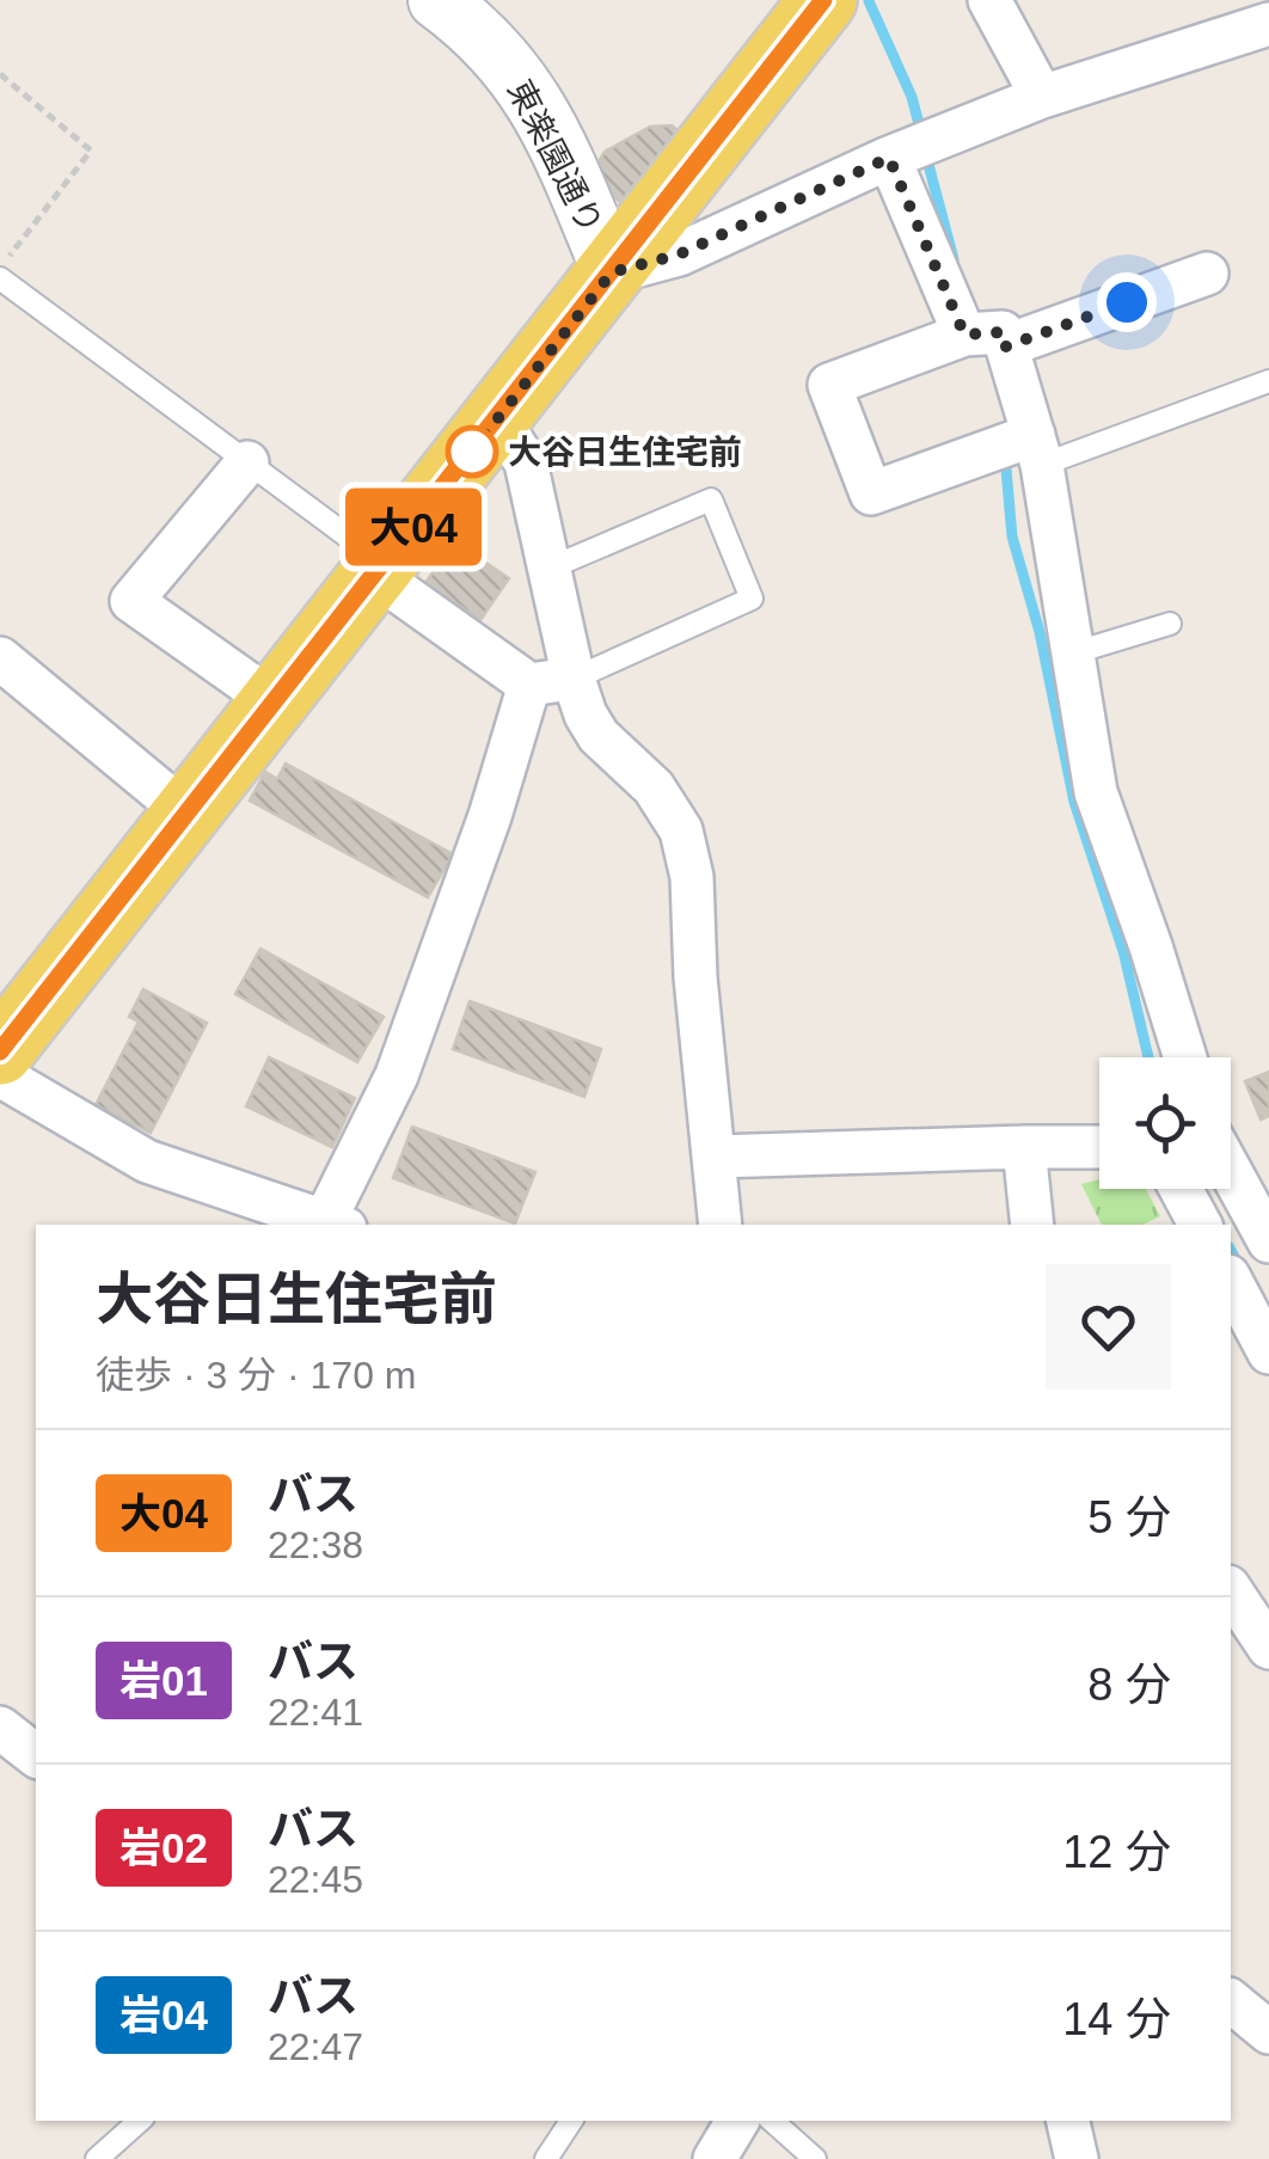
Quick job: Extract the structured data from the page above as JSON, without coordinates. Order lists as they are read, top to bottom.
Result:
{
  "streets": {
    "street": ["東楽園通り"]
  },
  "places": ["大谷日生住宅前"],
  "lines": ["bus line 大04"],
  "page": {
    "on_map": "大04",
    "heading": ["大谷日生住宅前", "徒歩 · 3 分 · 170 m"],
    "list": [
      {
        "mark": "大04",
        "name": "バス",
        "note": "22:38",
        "value": "5 分"
      },
      {
        "mark": "岩01",
        "name": "バス",
        "note": "22:41",
        "value": "8 分"
      },
      {
        "mark": "岩02",
        "name": "バス",
        "note": "22:45",
        "value": "12 分"
      },
      {
        "mark": "岩04",
        "name": "バス",
        "note": "22:47",
        "value": "14 分"
      }
    ]
  }
}
